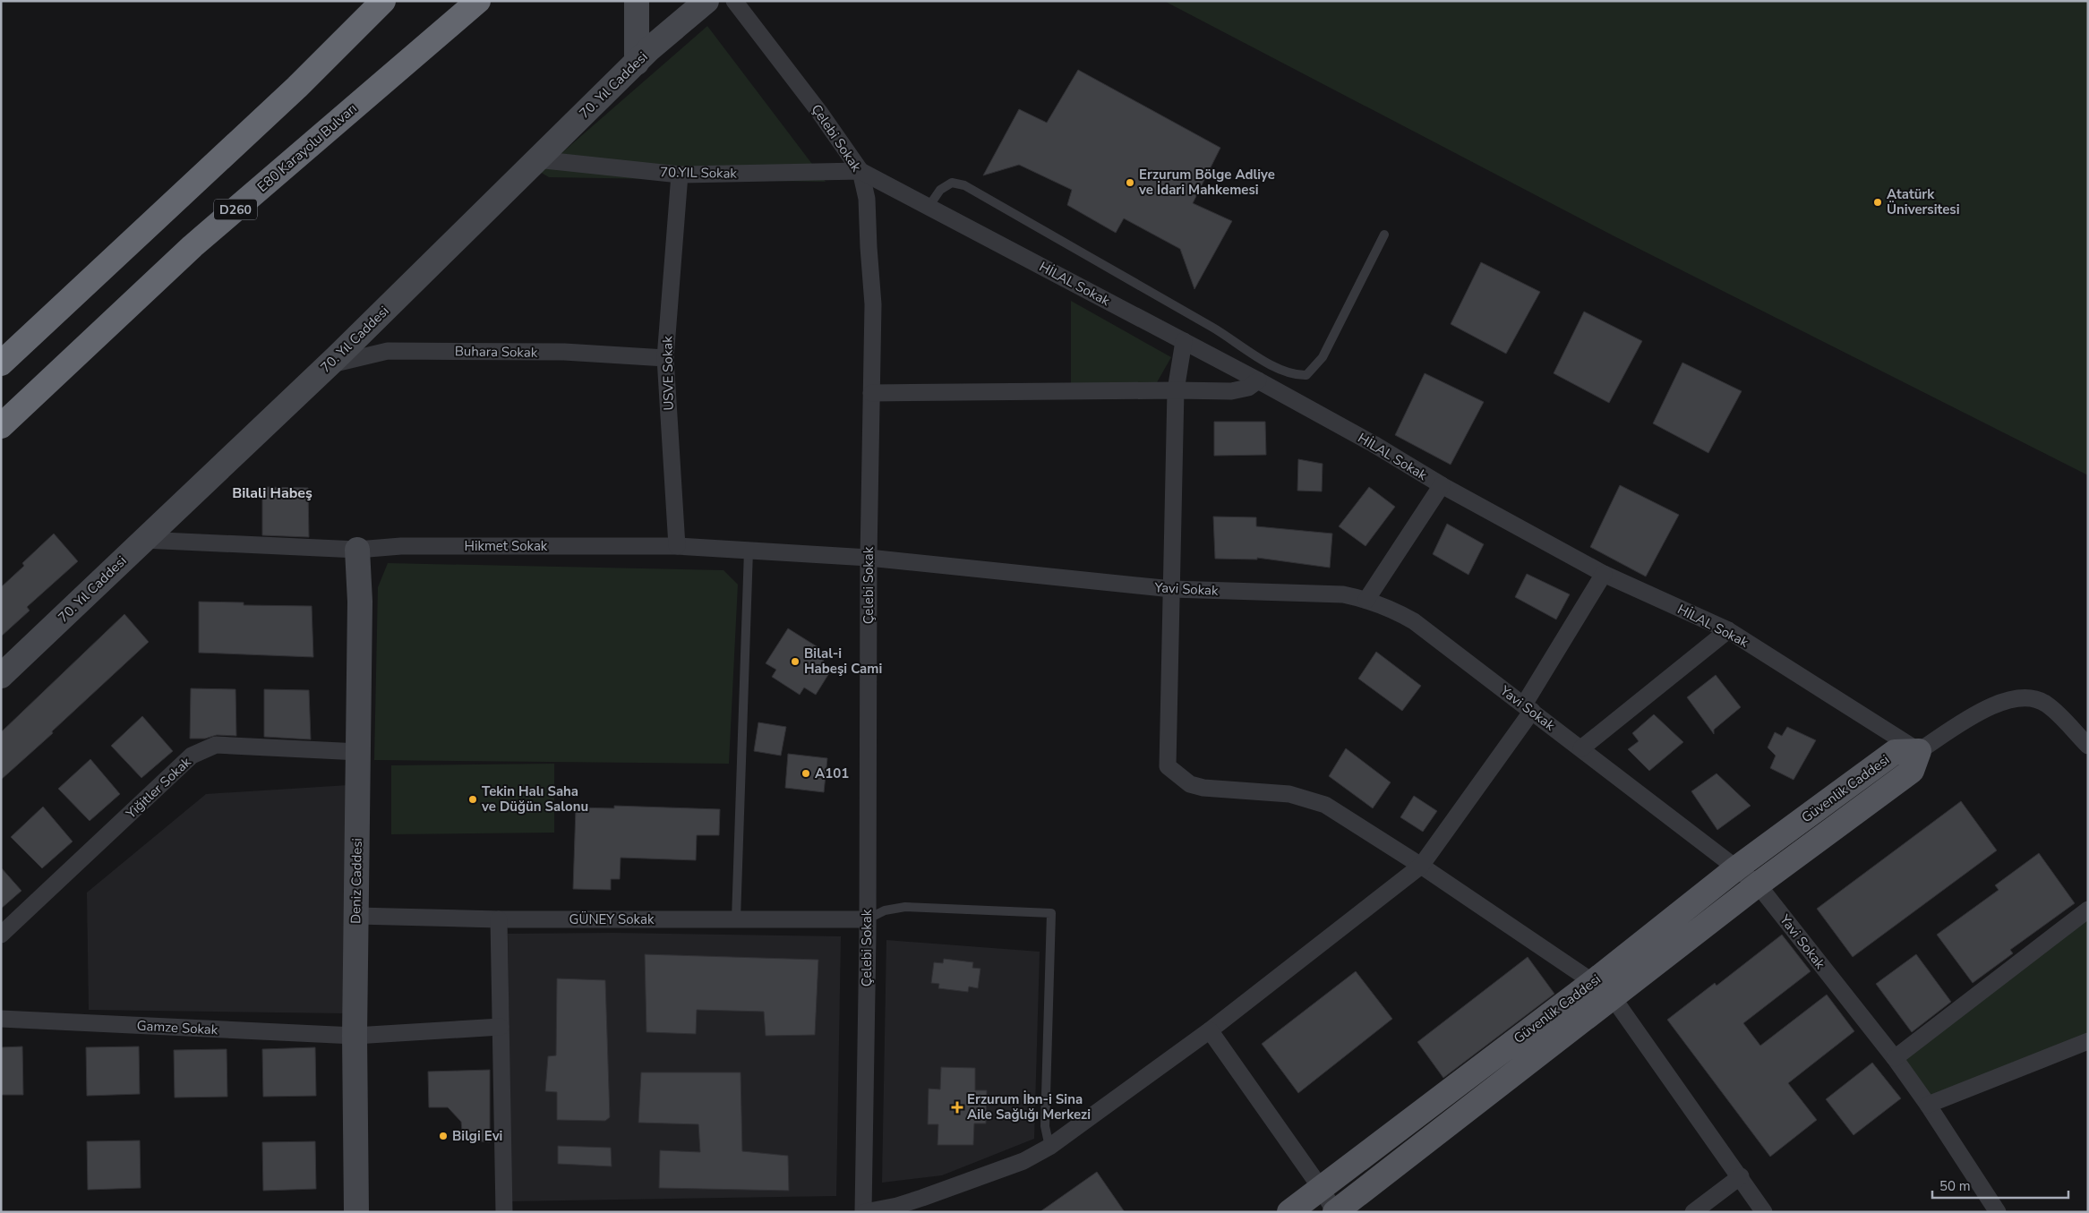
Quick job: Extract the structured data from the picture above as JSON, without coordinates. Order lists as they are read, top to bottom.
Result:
{
  "streets": {
    "highway": ["E80 Karayolu Bulvarı", "D260"],
    "main road": ["Güvenlik Caddesi"],
    "street": [
      "70. Yıl Caddesi",
      "Çelebi Sokak",
      "70.YIL Sokak",
      "HİLAL Sokak",
      "Buhara Sokak",
      "USVE Sokak",
      "Hikmet Sokak",
      "Yavi Sokak",
      "Yiğitler Sokak",
      "Deniz Caddesi",
      "GÜNEY Sokak",
      "Gamze Sokak"
    ]
  },
  "crossings": [
    ["70. Yıl Caddesi", "70.YIL Sokak"],
    ["70. Yıl Caddesi", "Buhara Sokak"],
    ["70. Yıl Caddesi", "Hikmet Sokak"],
    ["Çelebi Sokak", "70.YIL Sokak"],
    ["Çelebi Sokak", "HİLAL Sokak"],
    ["Çelebi Sokak", "Hikmet Sokak"],
    ["Çelebi Sokak", "Yavi Sokak"],
    ["Çelebi Sokak", "GÜNEY Sokak"],
    ["70.YIL Sokak", "HİLAL Sokak"],
    ["70.YIL Sokak", "USVE Sokak"],
    ["HİLAL Sokak", "Güvenlik Caddesi"],
    ["Buhara Sokak", "USVE Sokak"],
    ["USVE Sokak", "Hikmet Sokak"],
    ["Hikmet Sokak", "Yavi Sokak"],
    ["Hikmet Sokak", "Deniz Caddesi"],
    ["Yavi Sokak", "Güvenlik Caddesi"],
    ["Yiğitler Sokak", "Deniz Caddesi"],
    ["Deniz Caddesi", "GÜNEY Sokak"],
    ["Deniz Caddesi", "Gamze Sokak"]
  ],
  "districts": ["Bilali Habeş"],
  "places": {
    "other": [
      "Erzurum Bölge Adliye ve İdari Mahkemesi",
      "Atatürk Üniversitesi",
      "Bilal-i Habeşi Cami",
      "A101",
      "Tekin Halı Saha ve Düğün Salonu",
      "Bilgi Evi"
    ],
    "health": ["Erzurum İbn-i Sina Aile Sağlığı Merkezi"]
  },
  "scale_bar": "50 m"
}
